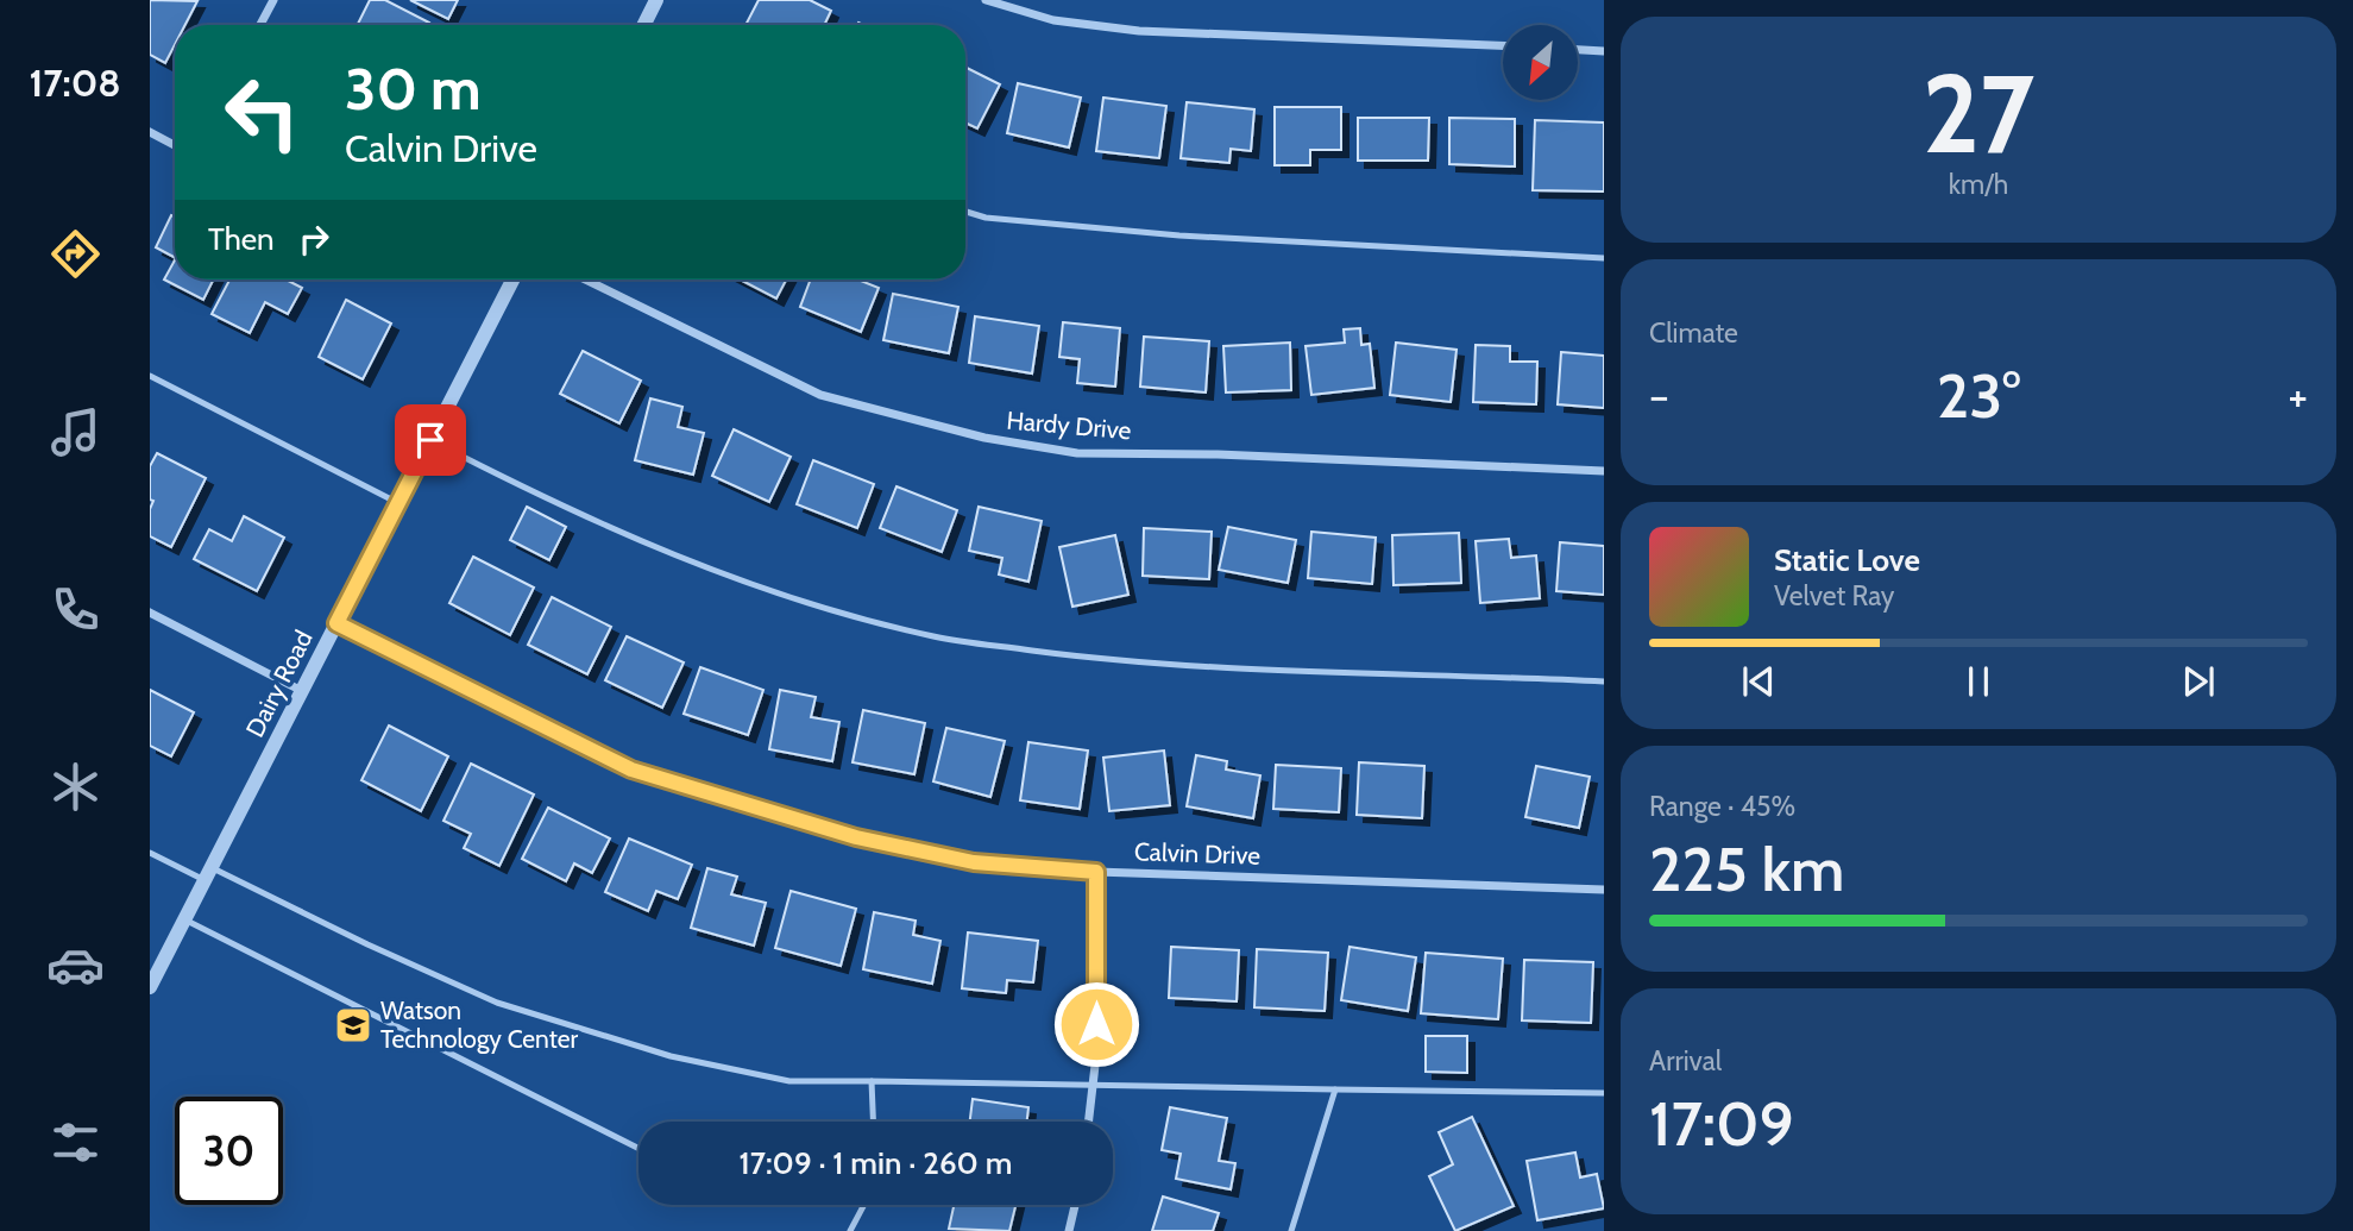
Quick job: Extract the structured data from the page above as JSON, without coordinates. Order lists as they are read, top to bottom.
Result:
{
  "streets": {
    "street": ["Hardy Drive", "Dairy Road", "Calvin Drive"]
  },
  "crossings": [
    ["Dairy Road", "Calvin Drive"]
  ],
  "places": {
    "school or university": ["Watson Technology Center"]
  },
  "north": "bottom left",
  "page": {
    "tabs": "17:08",
    "tile": [
      ["27", "km/h"],
      "Climate",
      ["Range · 45%", "225 km"],
      ["Arrival", "17:09"]
    ],
    "turn": ["30 m", "Calvin Drive"],
    "then": "Then",
    "heat": ["−", "23°", "+"],
    "song": ["Static Love", "Velvet Ray"],
    "limit": "30",
    "trip": "17:09 · 1 min · 260 m"
  }
}
